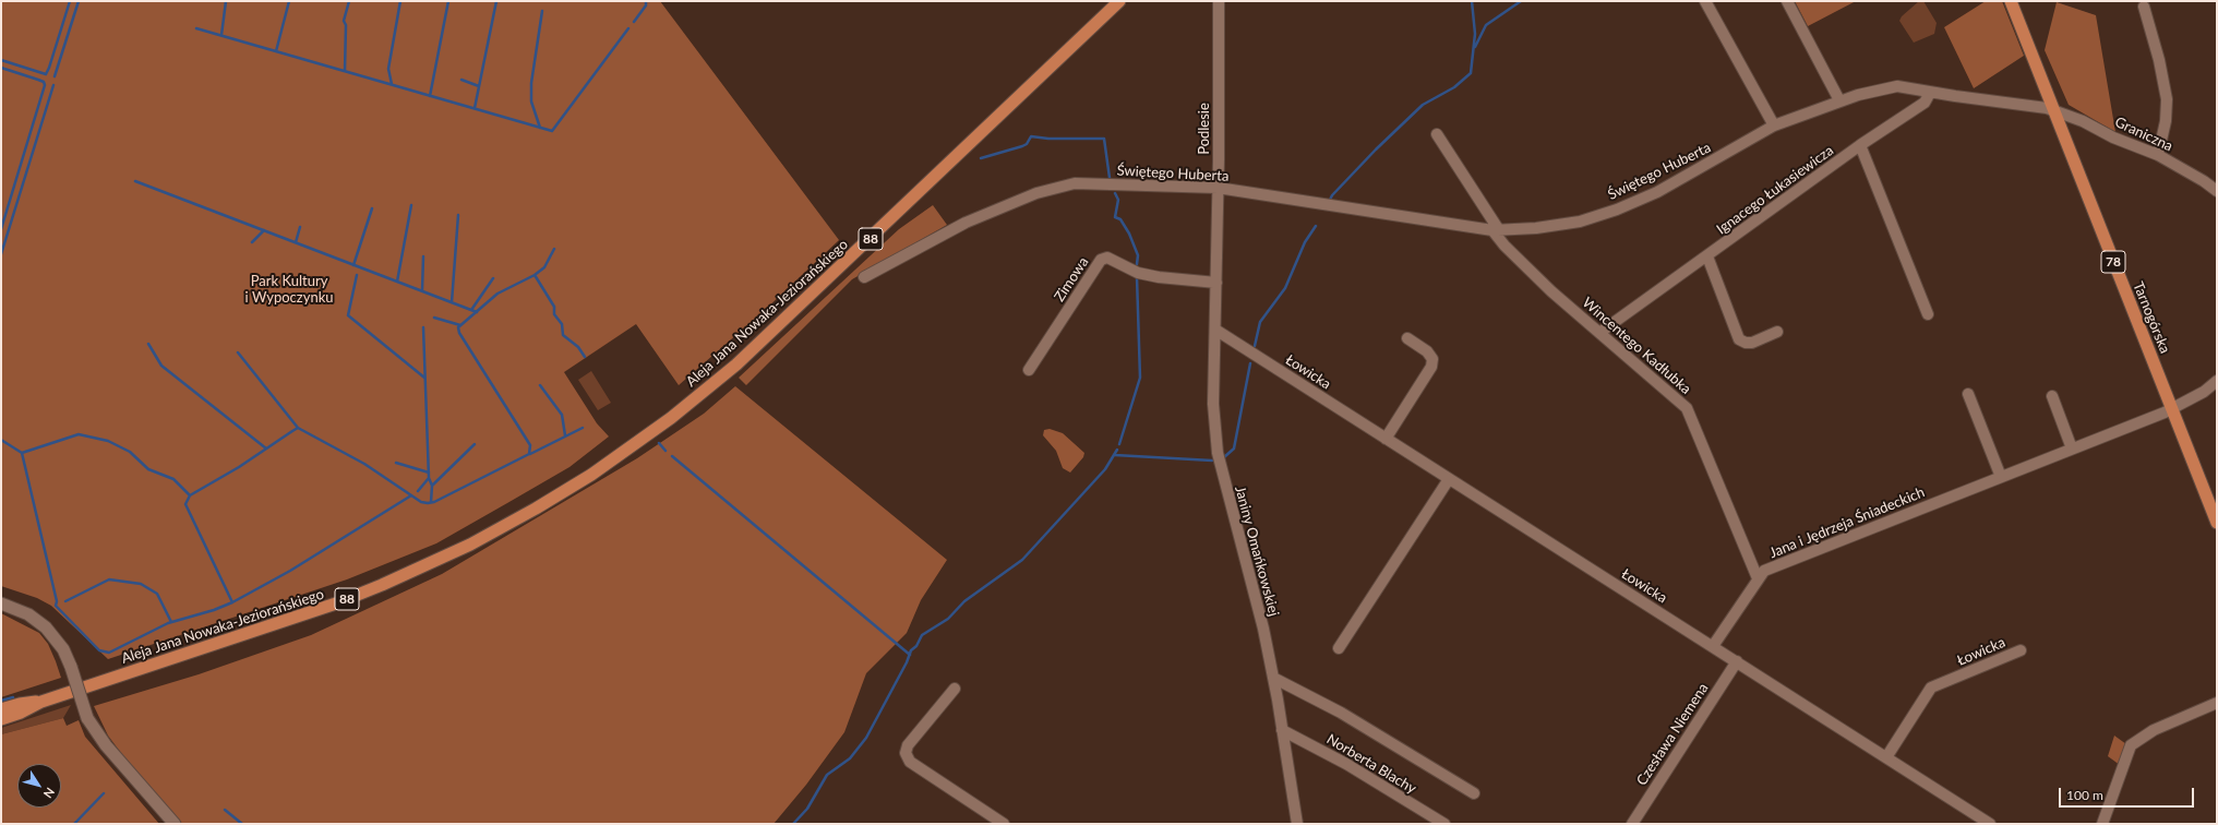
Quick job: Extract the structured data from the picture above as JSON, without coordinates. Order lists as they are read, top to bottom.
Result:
{
  "streets": {
    "main road": [
      "88",
      "78",
      "Aleja Jana Nowaka-Jeziorańskiego",
      "Tarnogórska"
    ],
    "street": [
      "Podlesie",
      "Graniczna",
      "Świętego Huberta",
      "Ignacego Łukasiewicza",
      "Zimowa",
      "Wincentego Kadłubka",
      "Łowicka",
      "Jana i Jędrzeja Śniadeckich",
      "Janiny Omańkowskiej",
      "Czesława Niemena",
      "Norberta Blachy"
    ]
  },
  "crossings": [
    ["Podlesie", "Świętego Huberta"],
    ["Podlesie", "Zimowa"],
    ["Podlesie", "Janiny Omańkowskiej"],
    ["Graniczna", "Świętego Huberta"],
    ["Graniczna", "Tarnogórska"],
    ["Świętego Huberta", "Ignacego Łukasiewicza"],
    ["Świętego Huberta", "Tarnogórska"],
    ["Świętego Huberta", "Wincentego Kadłubka"],
    ["Ignacego Łukasiewicza", "Wincentego Kadłubka"],
    ["Zimowa", "Janiny Omańkowskiej"],
    ["Tarnogórska", "Jana i Jędrzeja Śniadeckich"],
    ["Wincentego Kadłubka", "Jana i Jędrzeja Śniadeckich"],
    ["Łowicka", "Jana i Jędrzeja Śniadeckich"],
    ["Łowicka", "Janiny Omańkowskiej"],
    ["Łowicka", "Czesława Niemena"],
    ["Janiny Omańkowskiej", "Norberta Blachy"]
  ],
  "parks": ["Park Kultury i Wypoczynku"],
  "scale_bar": "100 m",
  "north": "bottom right"
}
